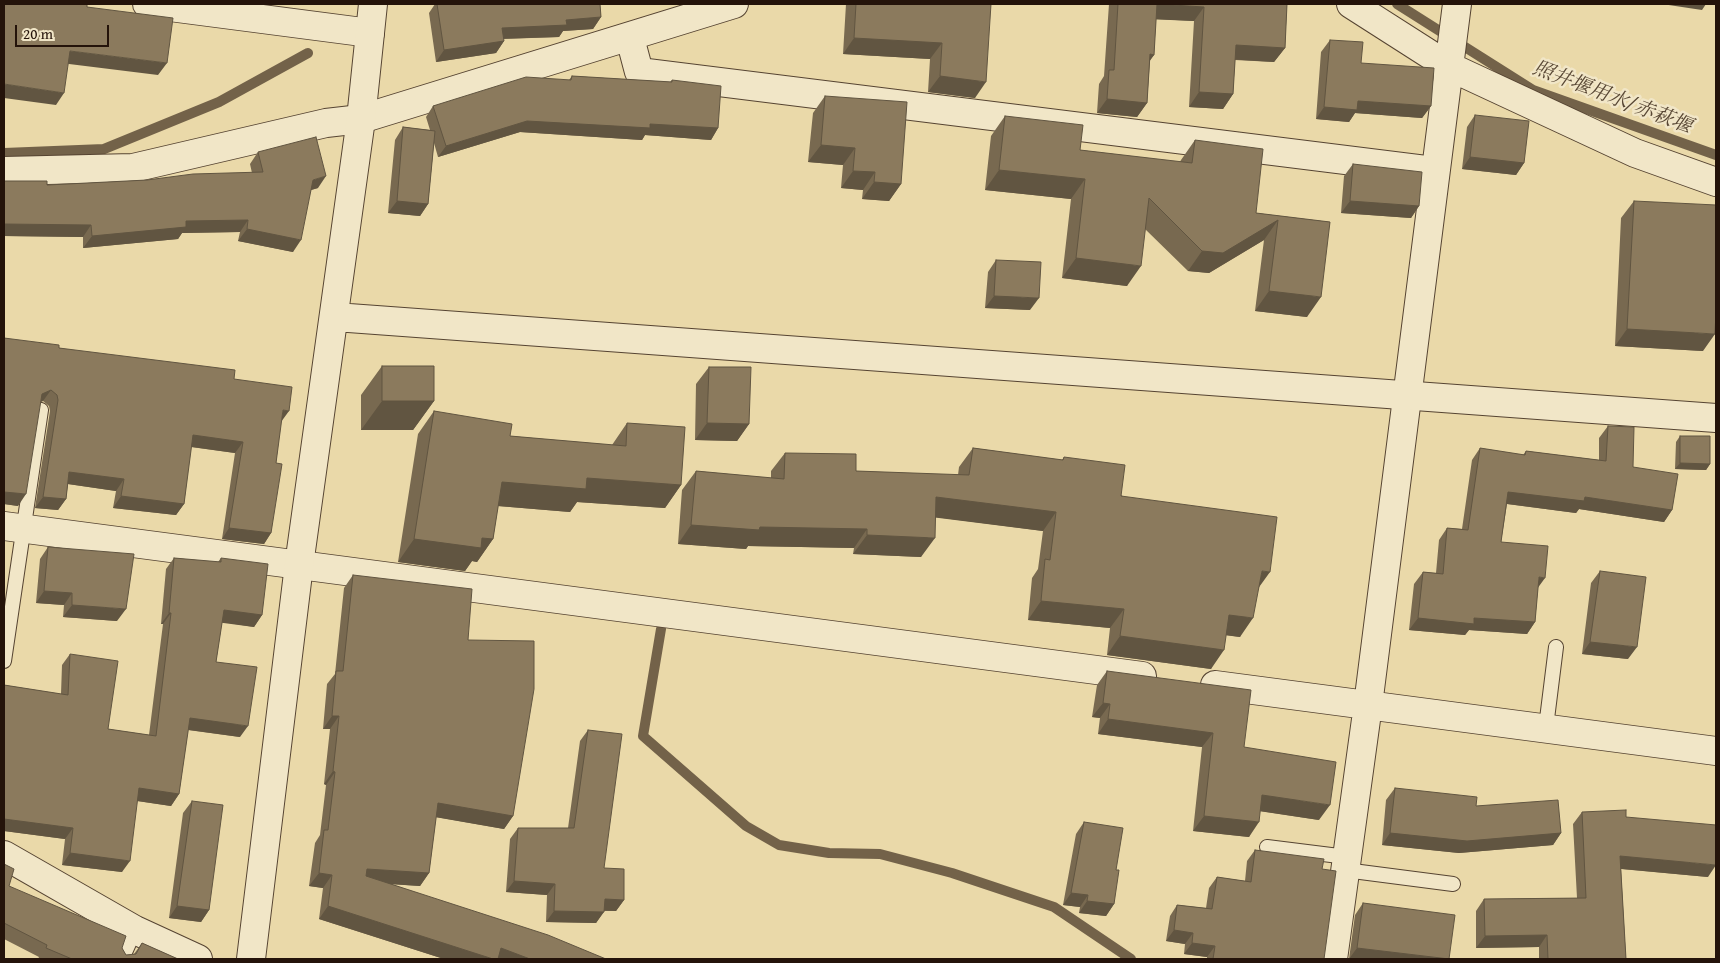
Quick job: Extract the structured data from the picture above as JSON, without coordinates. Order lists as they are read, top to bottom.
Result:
{
  "water": ["照井堰用水/赤萩堰"],
  "scale_bar": "20 m"
}
